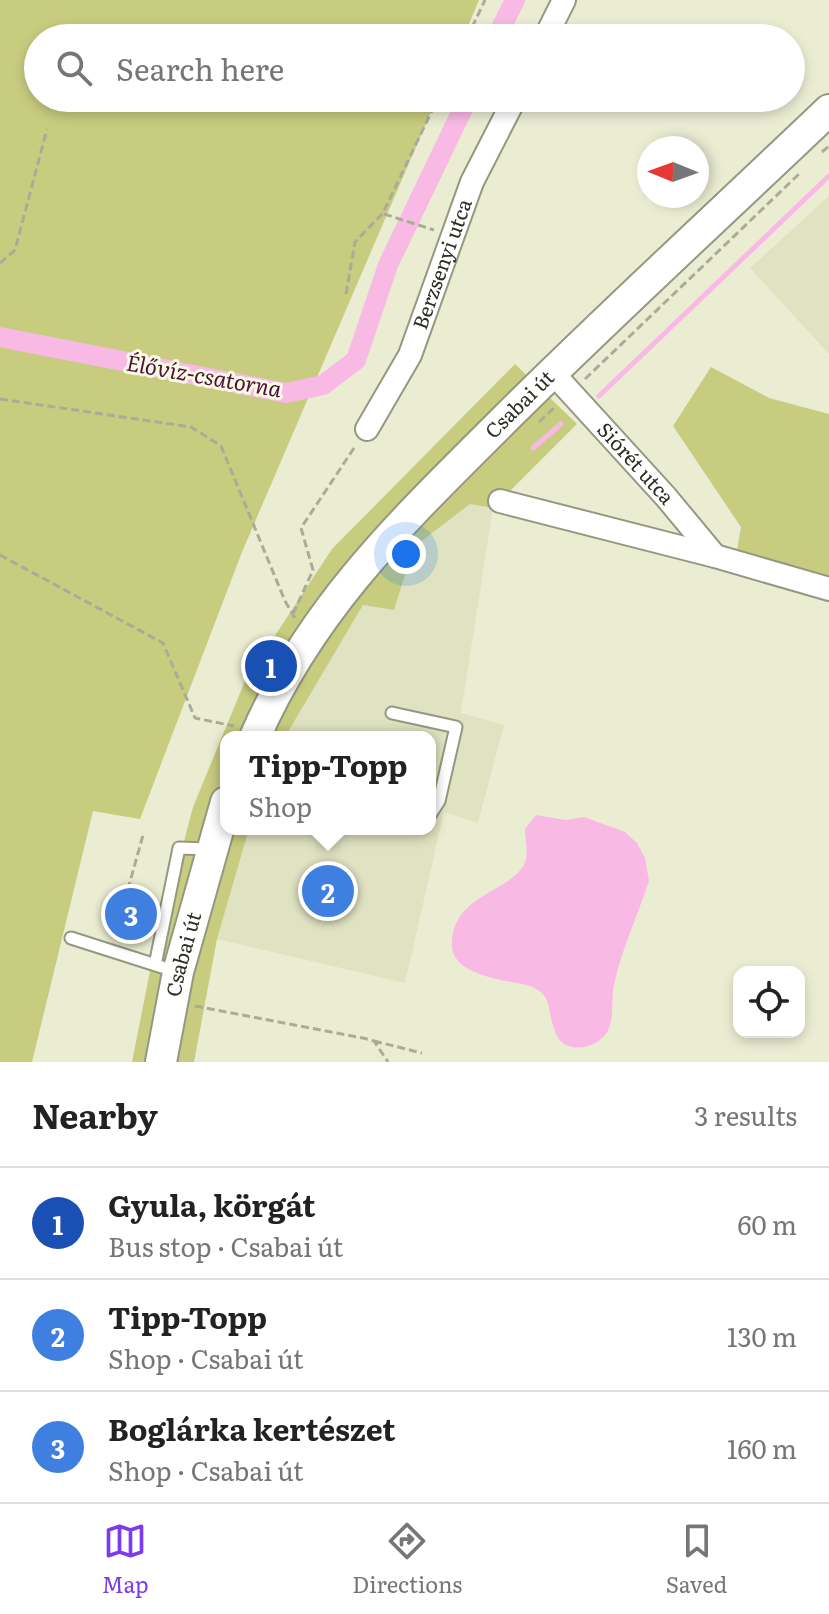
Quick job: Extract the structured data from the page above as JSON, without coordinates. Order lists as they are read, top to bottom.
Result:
{
  "streets": {
    "street": ["Berzsenyi utca", "Csabai út", "Siórét utca"]
  },
  "crossings": [
    ["Csabai út", "Siórét utca"]
  ],
  "water": ["Élővíz-csatorna"],
  "north": "left",
  "page": {
    "search": "Search here",
    "pins": ["1", "2", "3"],
    "popup": ["Tipp-Topp", "Shop"],
    "heading": ["Nearby", "3 results"],
    "list": [
      {
        "mark": "1",
        "name": "Gyula, körgát",
        "note": "Bus stop · Csabai út",
        "value": "60 m"
      },
      {
        "mark": "2",
        "name": "Tipp-Topp",
        "note": "Shop · Csabai út",
        "value": "130 m"
      },
      {
        "mark": "3",
        "name": "Boglárka kertészet",
        "note": "Shop · Csabai út",
        "value": "160 m"
      }
    ],
    "nav": ["Map", "Directions", "Saved"]
  }
}
